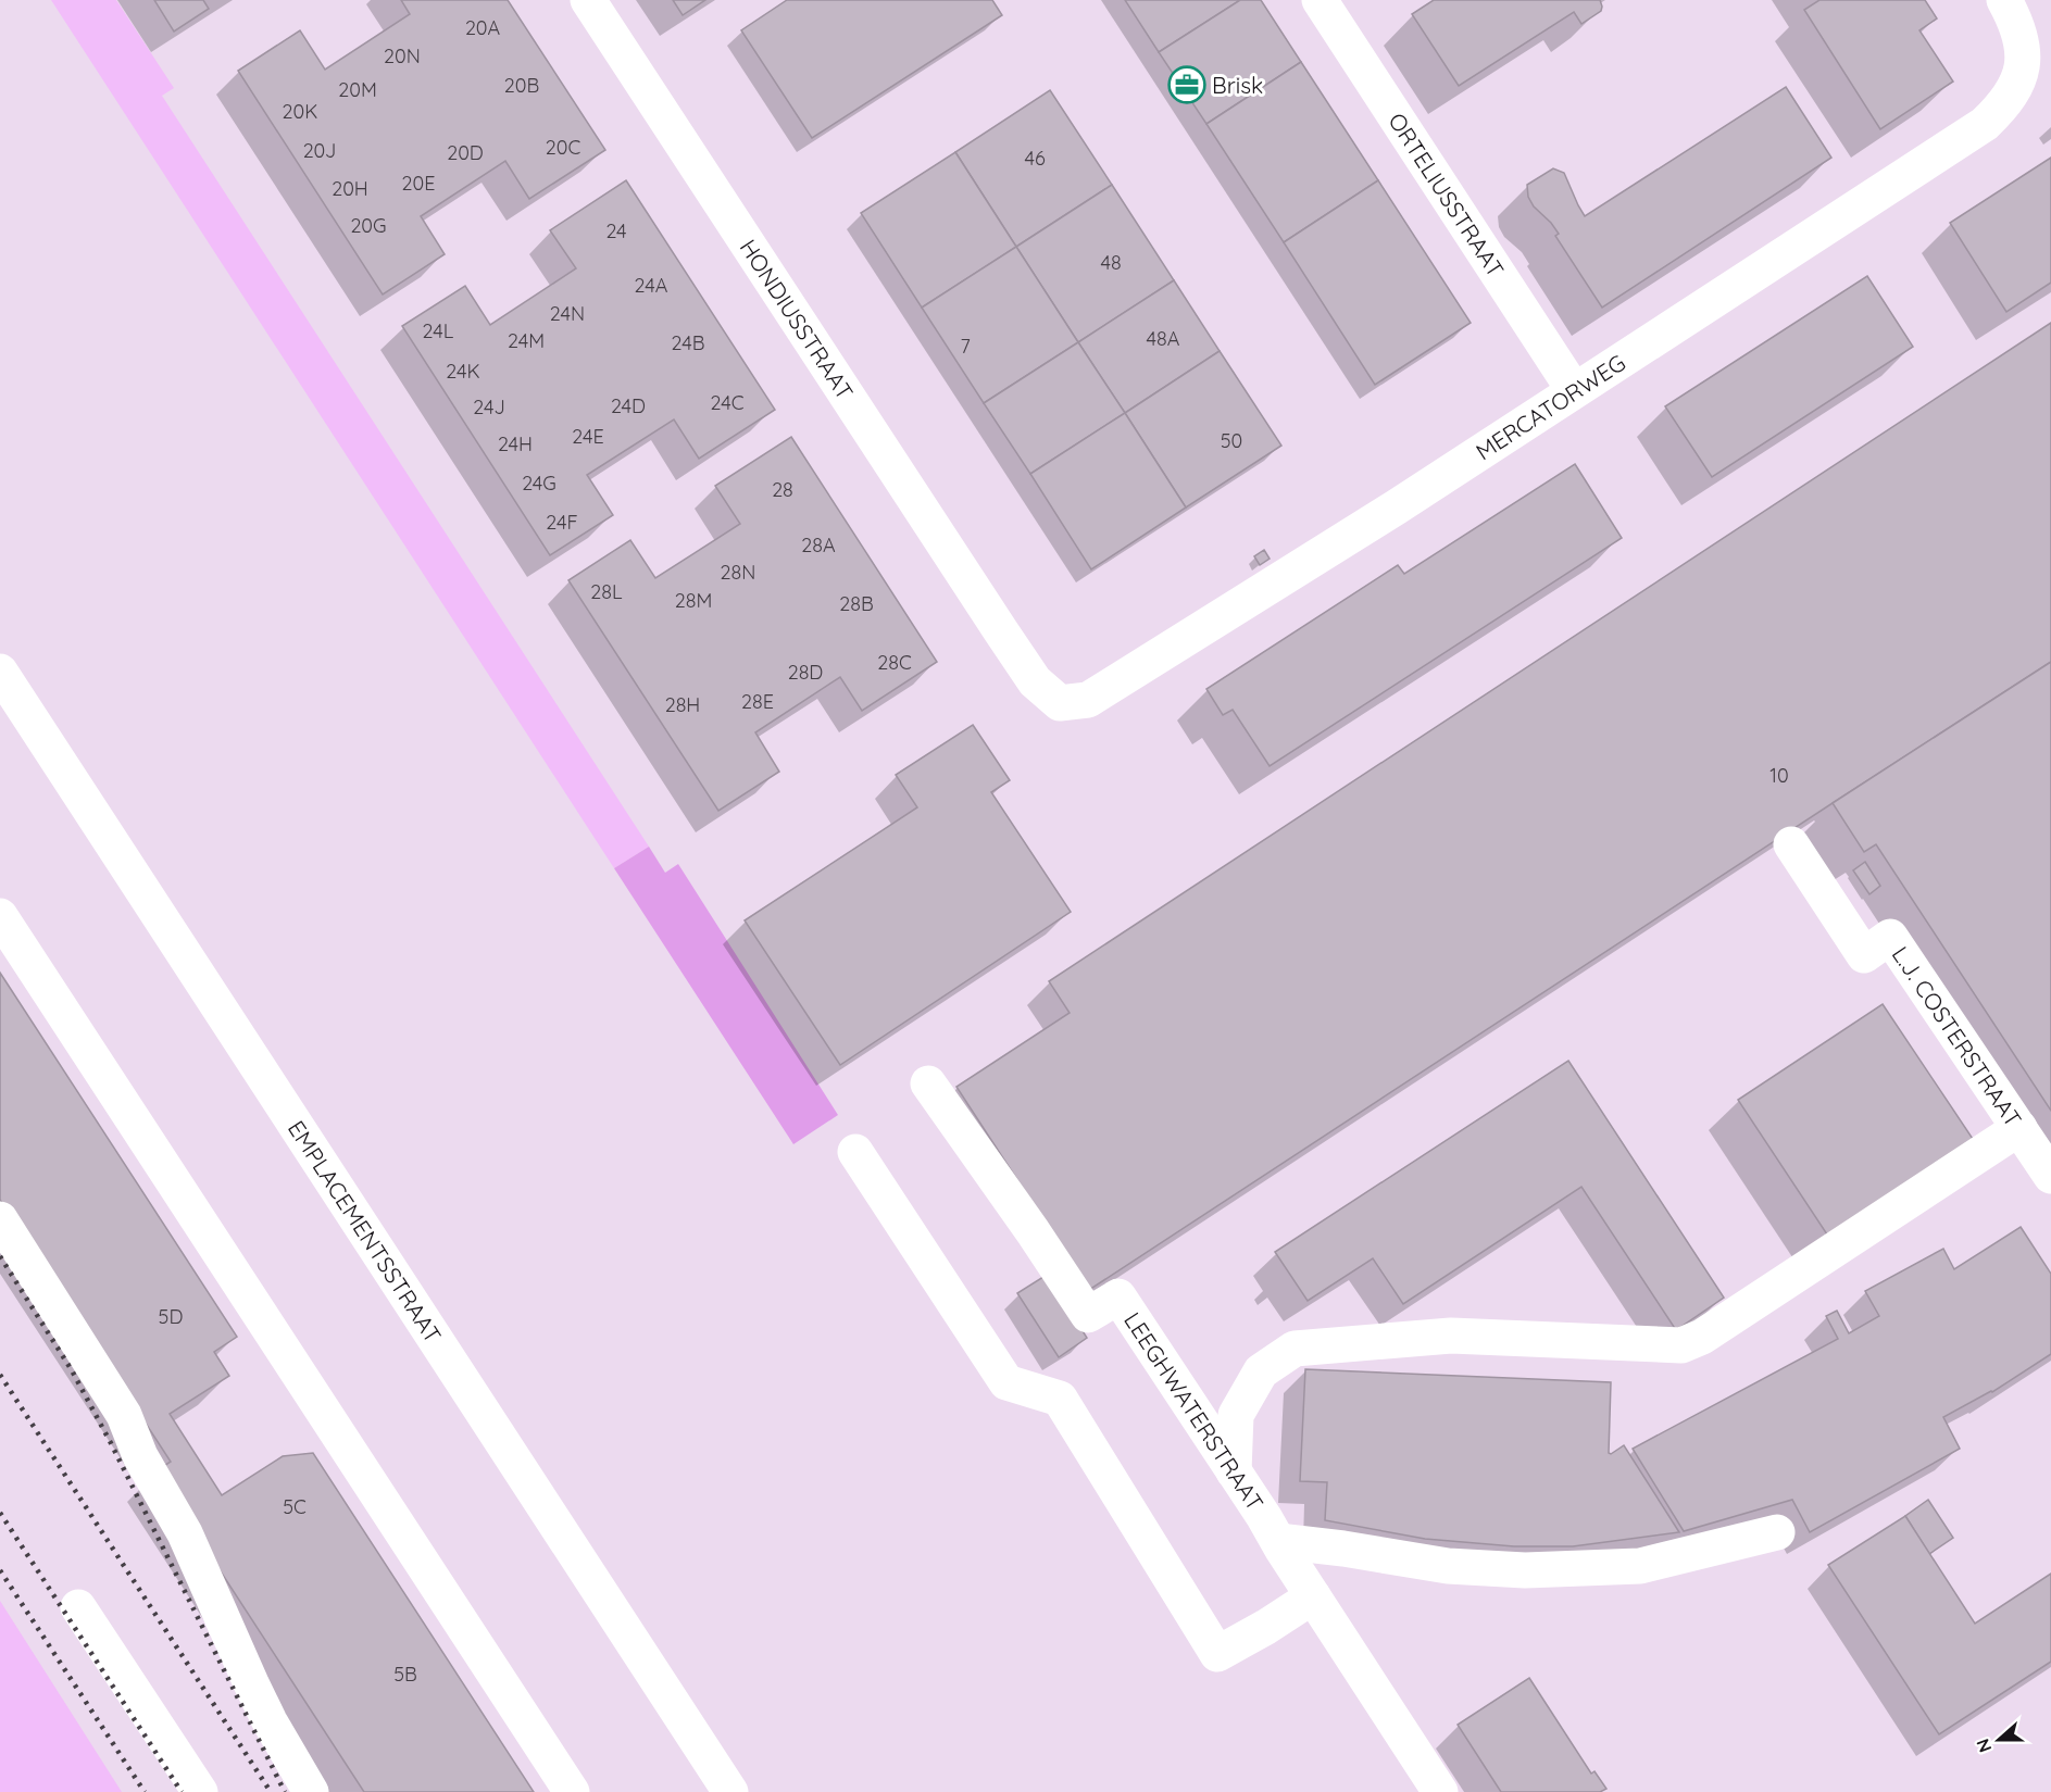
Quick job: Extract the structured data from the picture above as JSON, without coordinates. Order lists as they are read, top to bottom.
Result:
{
  "streets": {
    "street": [
      "ORTELIUSSTRAAT",
      "HONDIUSSTRAAT",
      "MERCATORWEG",
      "L.J. COSTERSTRAAT",
      "EMPLACEMENTSSTRAAT",
      "LEEGHWATERSTRAAT"
    ]
  },
  "crossings": [
    ["ORTELIUSSTRAAT", "MERCATORWEG"],
    ["HONDIUSSTRAAT", "MERCATORWEG"]
  ],
  "places": {
    "office": ["Brisk"]
  },
  "house_numbers": [
    "20A",
    "20N",
    "20B",
    "20M",
    "20K",
    "20C",
    "20J",
    "20D",
    "46",
    "20E",
    "20H",
    "20G",
    "24",
    "48",
    "24A",
    "24N",
    "24L",
    "48A",
    "24M",
    "24B",
    "7",
    "24K",
    "24C",
    "24D",
    "24J",
    "24E",
    "50",
    "24H",
    "24G",
    "28",
    "24F",
    "28A",
    "28N",
    "28L",
    "28M",
    "28B",
    "28C",
    "28D",
    "28E",
    "28H",
    "10",
    "5D",
    "5C",
    "5B"
  ],
  "north": "left"
}
